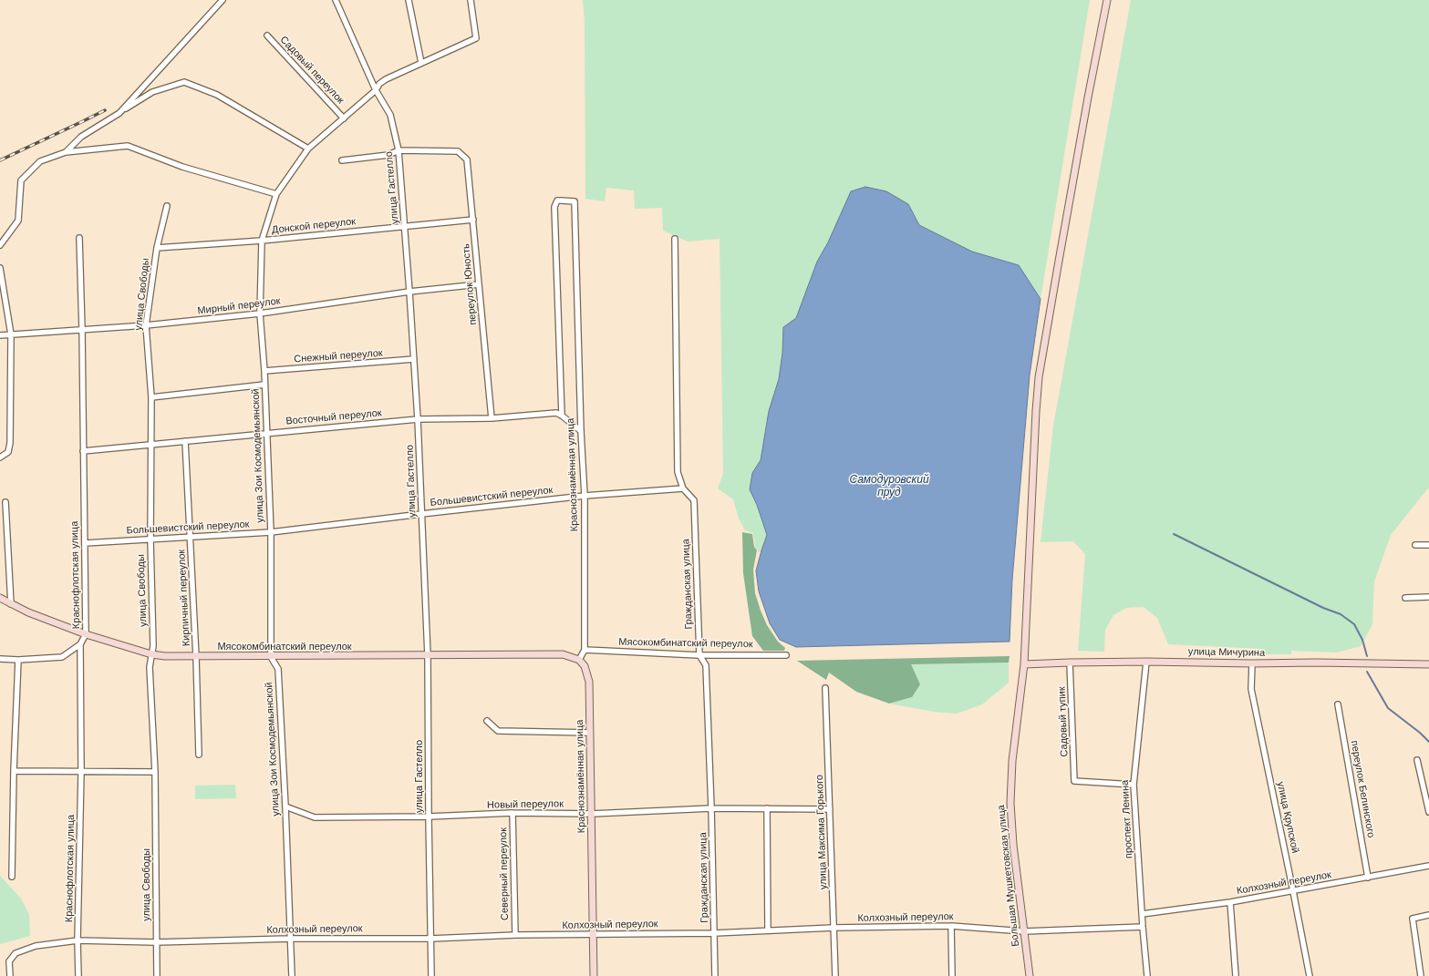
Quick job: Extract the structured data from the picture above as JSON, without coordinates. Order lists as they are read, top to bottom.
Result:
{
  "streets": {
    "main road": [
      "Краснознамённая улица",
      "Мясокомбинатский переулок",
      "улица Мичурина",
      "Большая Мушкетовская улица"
    ],
    "street": [
      "Садовый переулок",
      "улица Гастелло",
      "Донской переулок",
      "переулок Юность",
      "улица Свободы",
      "Мирный переулок",
      "Снежный переулок",
      "Восточный переулок",
      "улица Зои Космодемьянской",
      "Большевистский переулок",
      "Краснофлотская улица",
      "Гражданская улица",
      "Кирпичный переулок",
      "Садовый тупик",
      "переулок Белинского",
      "Новый переулок",
      "улица Крупской",
      "проспект Ленина",
      "улица Максима Горького",
      "Северный переулок",
      "Колхозный переулок"
    ]
  },
  "crossings": [
    ["Садовый переулок", "улица Зои Космодемьянской"],
    ["улица Гастелло", "Донской переулок"],
    ["улица Гастелло", "переулок Юность"],
    ["улица Гастелло", "Мирный переулок"],
    ["улица Гастелло", "Снежный переулок"],
    ["улица Гастелло", "Восточный переулок"],
    ["улица Гастелло", "улица Зои Космодемьянской"],
    ["улица Гастелло", "Большевистский переулок"],
    ["улица Гастелло", "Мясокомбинатский переулок"],
    ["улица Гастелло", "Новый переулок"],
    ["улица Гастелло", "Колхозный переулок"],
    ["Донской переулок", "переулок Юность"],
    ["Донской переулок", "улица Свободы"],
    ["Донской переулок", "улица Зои Космодемьянской"],
    ["переулок Юность", "Мирный переулок"],
    ["переулок Юность", "Восточный переулок"],
    ["улица Свободы", "Мирный переулок"],
    ["улица Свободы", "Восточный переулок"],
    ["улица Свободы", "Большевистский переулок"],
    ["улица Свободы", "Мясокомбинатский переулок"],
    ["улица Свободы", "Колхозный переулок"],
    ["Мирный переулок", "улица Зои Космодемьянской"],
    ["Мирный переулок", "Краснофлотская улица"],
    ["Снежный переулок", "улица Зои Космодемьянской"],
    ["Восточный переулок", "улица Зои Космодемьянской"],
    ["Восточный переулок", "Краснознамённая улица"],
    ["Восточный переулок", "Краснофлотская улица"],
    ["Восточный переулок", "Кирпичный переулок"],
    ["улица Зои Космодемьянской", "Большевистский переулок"],
    ["улица Зои Космодемьянской", "Мясокомбинатский переулок"],
    ["улица Зои Космодемьянской", "Новый переулок"],
    ["улица Зои Космодемьянской", "Колхозный переулок"],
    ["Краснознамённая улица", "Большевистский переулок"],
    ["Краснознамённая улица", "Мясокомбинатский переулок"],
    ["Краснознамённая улица", "Новый переулок"],
    ["Краснознамённая улица", "Колхозный переулок"],
    ["Большевистский переулок", "Краснофлотская улица"],
    ["Большевистский переулок", "Гражданская улица"],
    ["Большевистский переулок", "Кирпичный переулок"],
    ["Краснофлотская улица", "Мясокомбинатский переулок"],
    ["Краснофлотская улица", "Колхозный переулок"],
    ["Гражданская улица", "Мясокомбинатский переулок"],
    ["Гражданская улица", "Новый переулок"],
    ["Гражданская улица", "Колхозный переулок"],
    ["Кирпичный переулок", "Мясокомбинатский переулок"],
    ["улица Мичурина", "Садовый тупик"],
    ["улица Мичурина", "улица Крупской"],
    ["улица Мичурина", "проспект Ленина"],
    ["улица Мичурина", "Большая Мушкетовская улица"],
    ["Садовый тупик", "проспект Ленина"],
    ["переулок Белинского", "Колхозный переулок"],
    ["Новый переулок", "улица Максима Горького"],
    ["Новый переулок", "Северный переулок"],
    ["улица Крупской", "Колхозный переулок"],
    ["проспект Ленина", "Колхозный переулок"],
    ["улица Максима Горького", "Колхозный переулок"],
    ["Северный переулок", "Колхозный переулок"],
    ["Большая Мушкетовская улица", "Колхозный переулок"]
  ],
  "water": ["Самодуровский пруд"]
}
